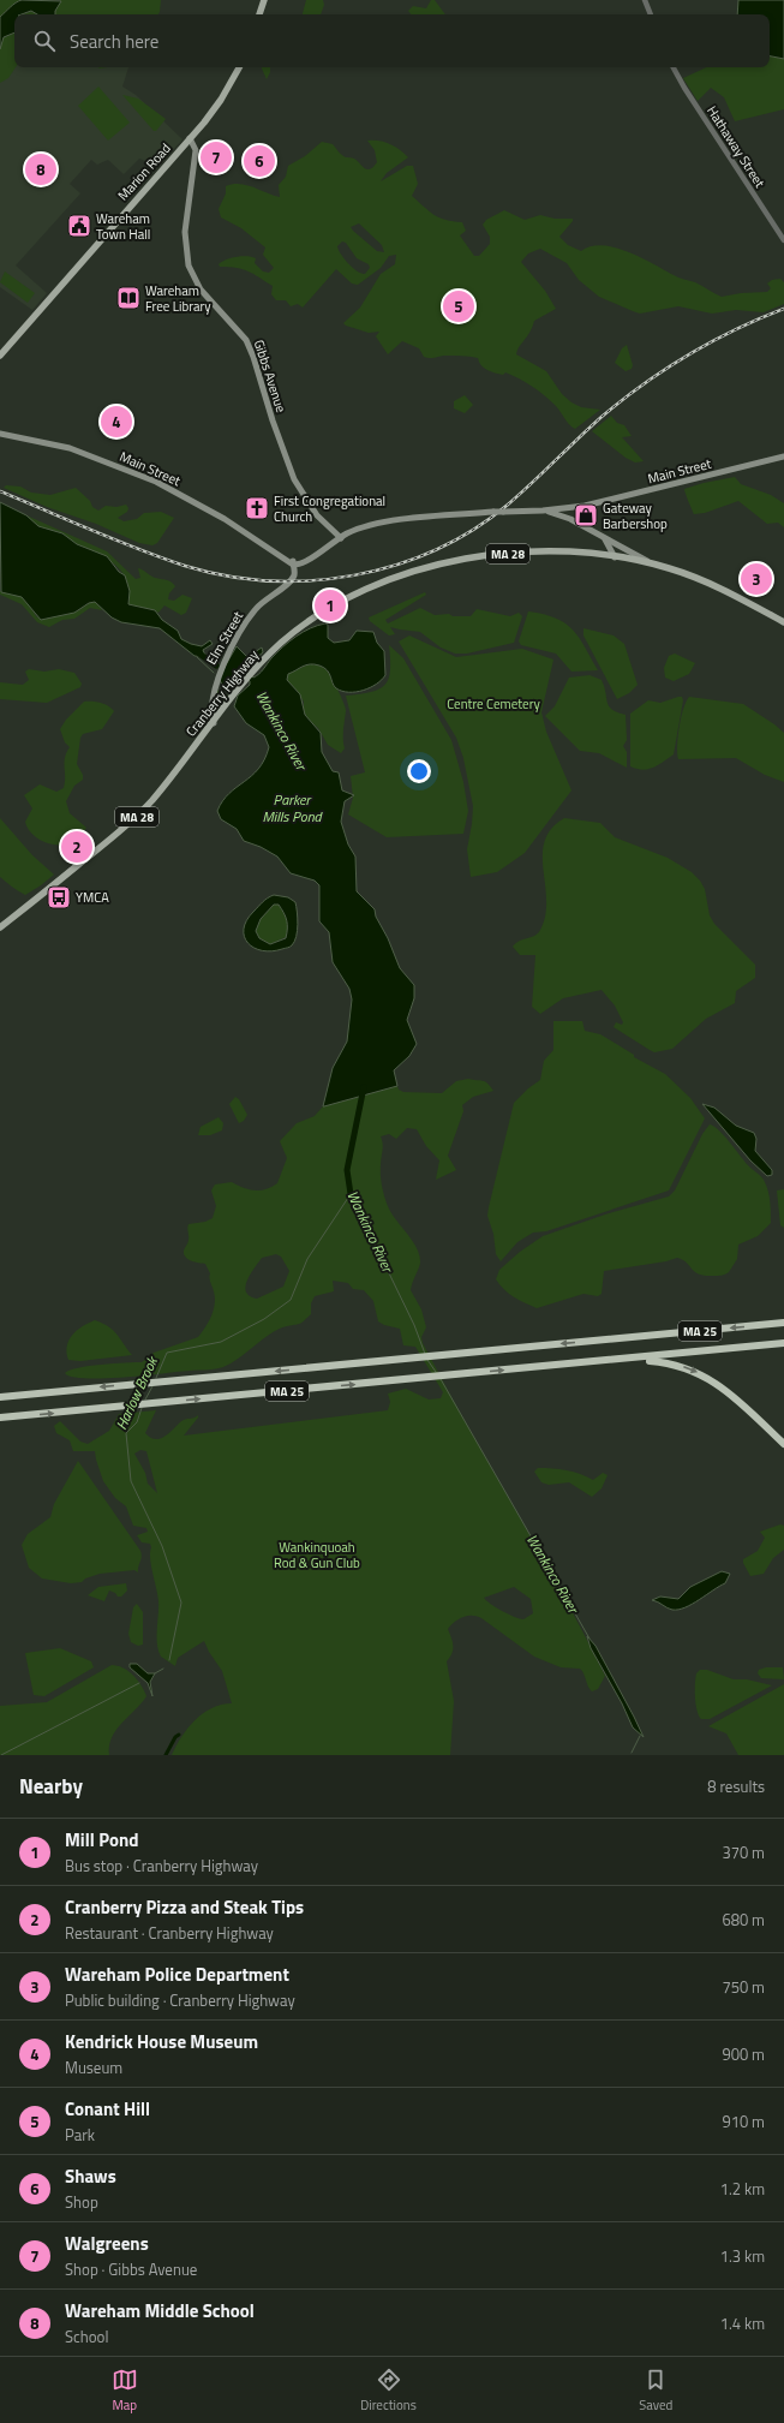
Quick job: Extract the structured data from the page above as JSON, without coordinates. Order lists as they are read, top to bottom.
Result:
{
  "streets": {
    "highway": ["MA 25"],
    "main road": [
      "Marion Road",
      "Gibbs Avenue",
      "Main Street",
      "MA 28",
      "Elm Street",
      "Cranberry Highway"
    ],
    "street": ["Hathaway Street"]
  },
  "crossings": [
    ["Marion Road", "Gibbs Avenue"],
    ["Gibbs Avenue", "Main Street"],
    ["Main Street", "Elm Street"],
    ["Elm Street", "Cranberry Highway"]
  ],
  "water": ["Wankinco River", "Parker Mills Pond", "Harlow Brook"],
  "parks": ["Centre Cemetery", "Wankinquoah Rod & Gun Club"],
  "places": {
    "public building": ["Wareham Town Hall"],
    "library": ["Wareham Free Library"],
    "church": ["First Congregational Church"],
    "shop": ["Gateway Barbershop"],
    "bus stop": ["YMCA"]
  },
  "page": {
    "search": "Search here",
    "pins": [
      "7",
      "6",
      "8",
      "5",
      "4",
      "3",
      "1",
      "2"
    ],
    "heading": ["Nearby", "8 results"],
    "list": [
      {
        "mark": "1",
        "name": "Mill Pond",
        "note": "Bus stop · Cranberry Highway",
        "value": "370 m"
      },
      {
        "mark": "2",
        "name": "Cranberry Pizza and Steak Tips",
        "note": "Restaurant · Cranberry Highway",
        "value": "680 m"
      },
      {
        "mark": "3",
        "name": "Wareham Police Department",
        "note": "Public building · Cranberry Highway",
        "value": "750 m"
      },
      {
        "mark": "4",
        "name": "Kendrick House Museum",
        "note": "Museum",
        "value": "900 m"
      },
      {
        "mark": "5",
        "name": "Conant Hill",
        "note": "Park",
        "value": "910 m"
      },
      {
        "mark": "6",
        "name": "Shaws",
        "note": "Shop",
        "value": "1.2 km"
      },
      {
        "mark": "7",
        "name": "Walgreens",
        "note": "Shop · Gibbs Avenue",
        "value": "1.3 km"
      },
      {
        "mark": "8",
        "name": "Wareham Middle School",
        "note": "School",
        "value": "1.4 km"
      }
    ],
    "nav": ["Map", "Directions", "Saved"]
  }
}
